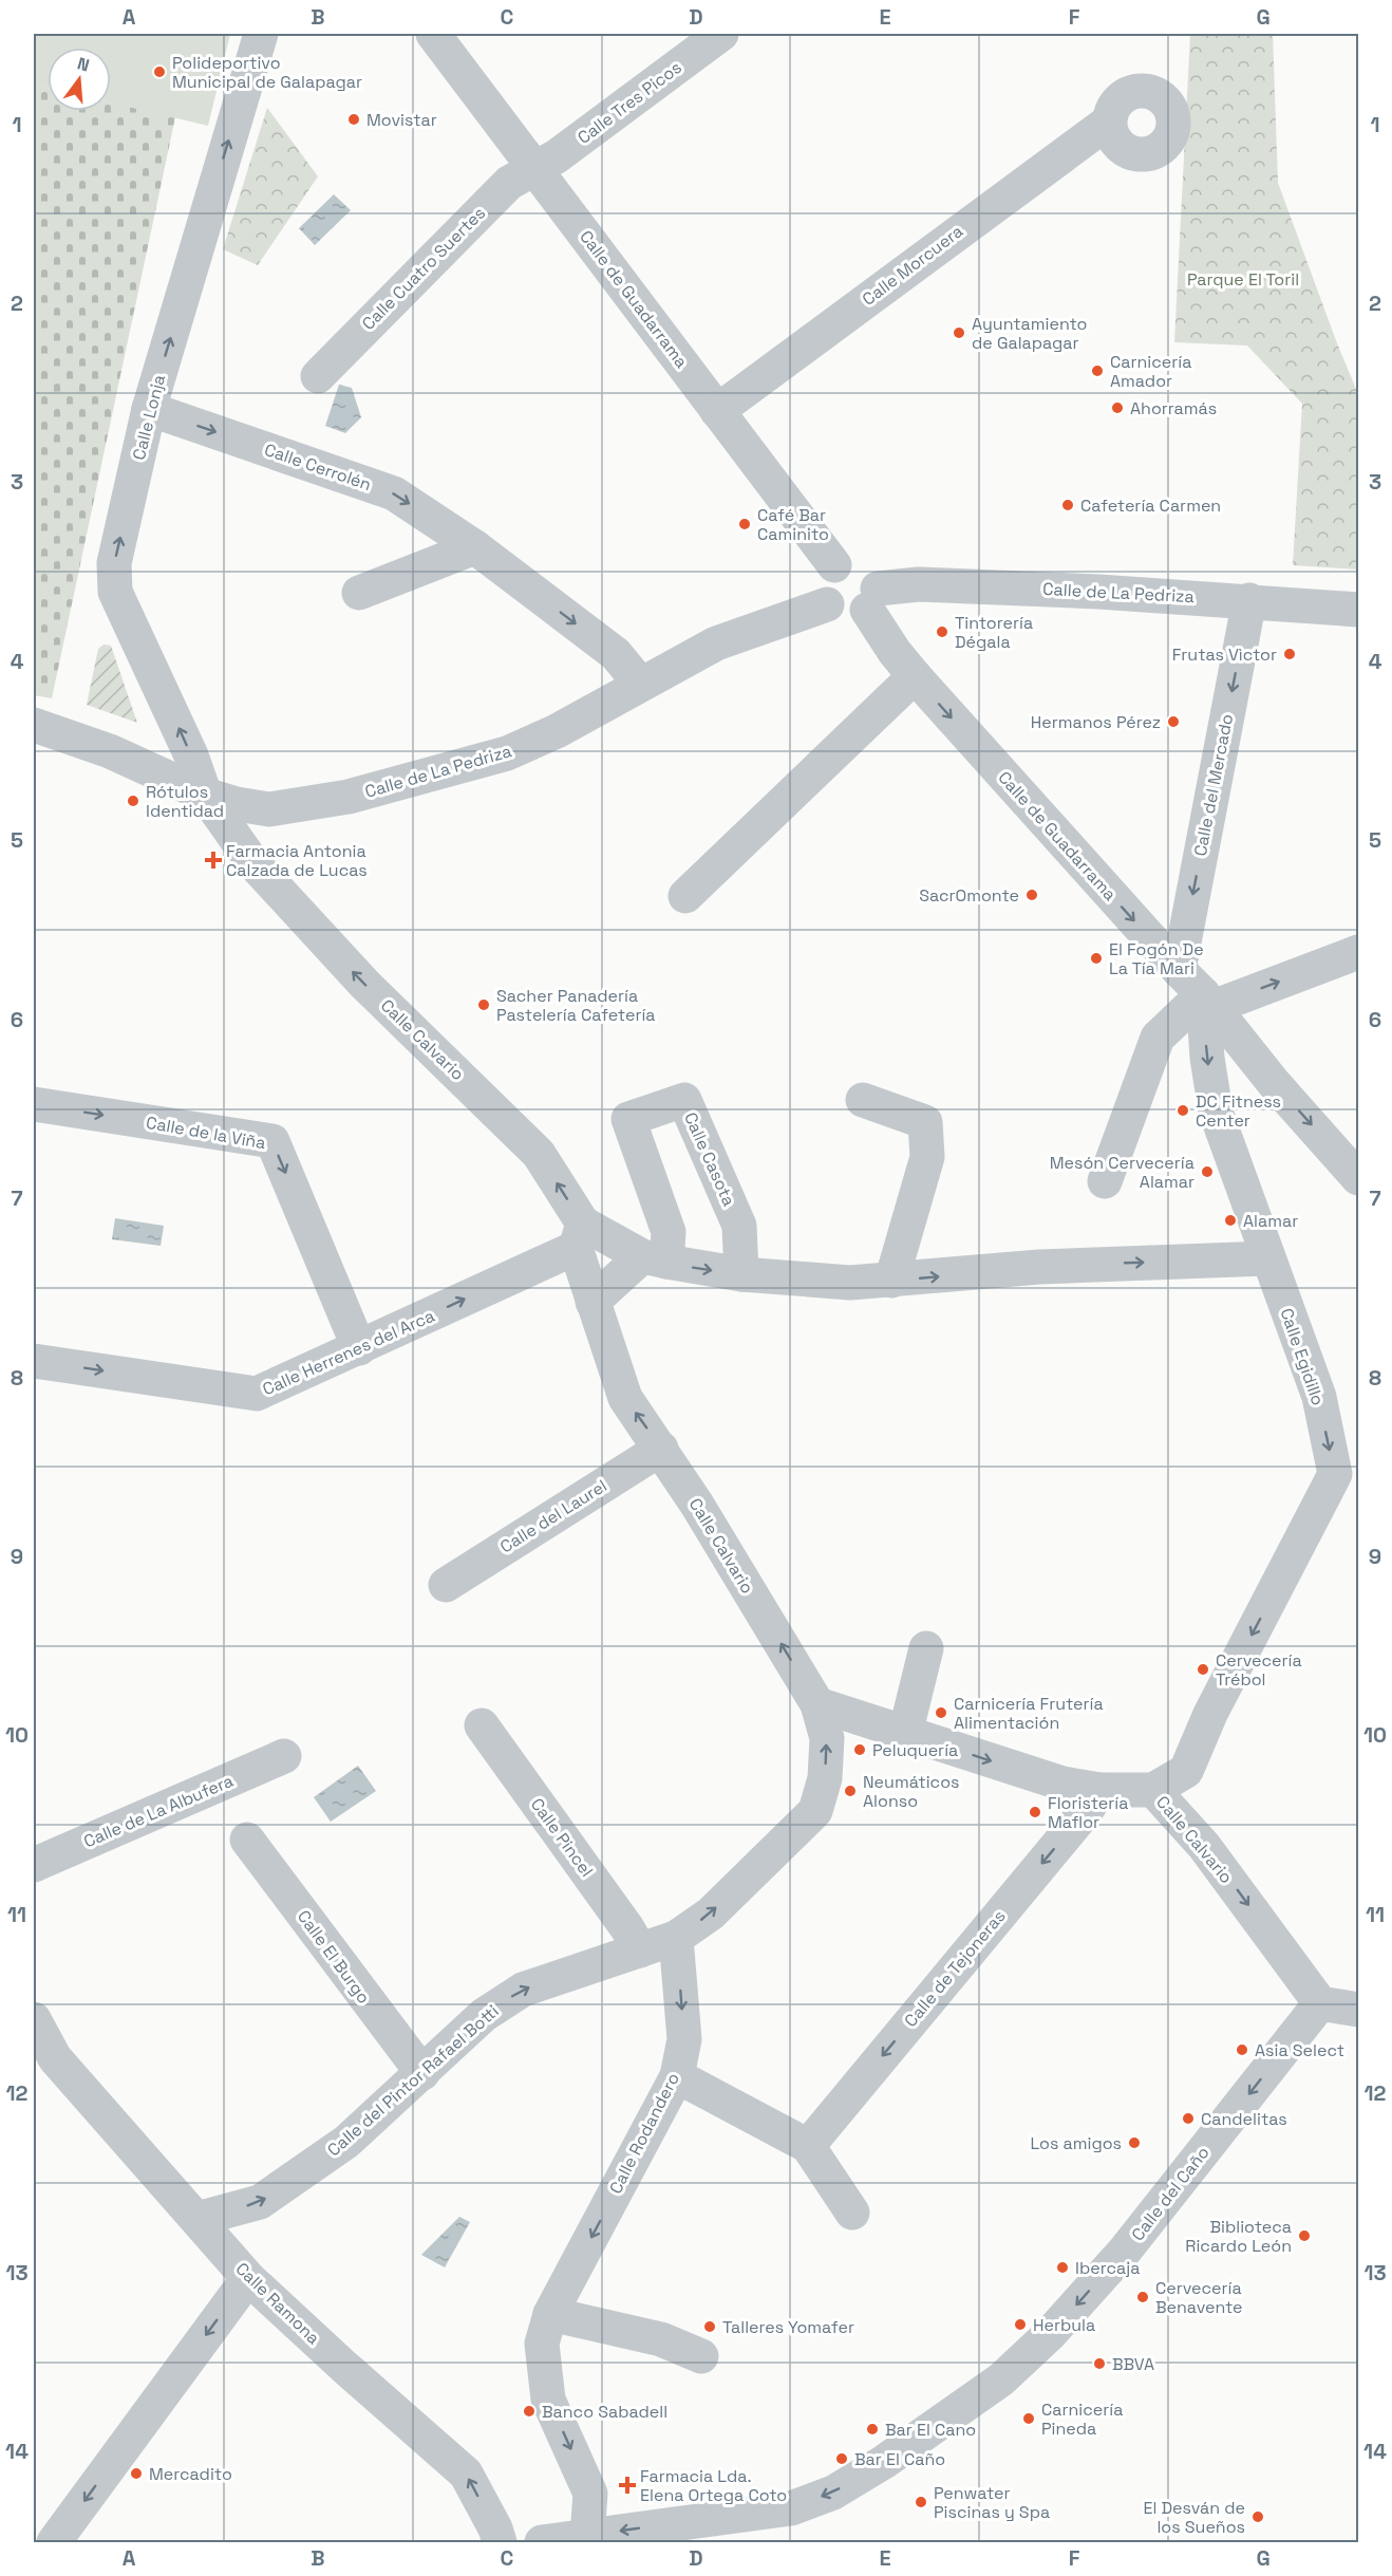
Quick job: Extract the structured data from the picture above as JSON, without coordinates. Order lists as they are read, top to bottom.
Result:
{
  "streets": {
    "street": [
      "Calle Tres Picos",
      "Calle Morcuera",
      "Calle Cuatro Suertes",
      "Calle de Guadarrama",
      "Calle Lonja",
      "Calle Cerrolén",
      "Calle de La Pedriza",
      "Calle del Mercado",
      "Calle Calvario",
      "Calle de la Viña",
      "Calle Casota",
      "Calle Herrenes del Arca",
      "Calle Egidillo",
      "Calle del Laurel",
      "Calle de La Albufera",
      "Calle Pincel",
      "Calle El Burgo",
      "Calle de Tejoneras",
      "Calle del Pintor Rafael Botti",
      "Calle Rodandero",
      "Calle del Caño",
      "Calle Ramona"
    ]
  },
  "crossings": [
    ["Calle Tres Picos", "Calle Cuatro Suertes"],
    ["Calle Tres Picos", "Calle de Guadarrama"],
    ["Calle Morcuera", "Calle de Guadarrama"],
    ["Calle Cuatro Suertes", "Calle de Guadarrama"],
    ["Calle de Guadarrama", "Calle de La Pedriza"],
    ["Calle de Guadarrama", "Calle del Mercado"],
    ["Calle de Guadarrama", "Calle Egidillo"],
    ["Calle Lonja", "Calle Cerrolén"],
    ["Calle Lonja", "Calle de La Pedriza"],
    ["Calle Lonja", "Calle Calvario"],
    ["Calle Cerrolén", "Calle de La Pedriza"],
    ["Calle de La Pedriza", "Calle del Mercado"],
    ["Calle de La Pedriza", "Calle Calvario"],
    ["Calle Calvario", "Calle Herrenes del Arca"],
    ["Calle Calvario", "Calle Egidillo"],
    ["Calle Calvario", "Calle del Laurel"],
    ["Calle Calvario", "Calle de Tejoneras"],
    ["Calle Calvario", "Calle del Pintor Rafael Botti"],
    ["Calle Calvario", "Calle del Caño"],
    ["Calle de la Viña", "Calle Herrenes del Arca"],
    ["Calle Pincel", "Calle del Pintor Rafael Botti"],
    ["Calle El Burgo", "Calle del Pintor Rafael Botti"],
    ["Calle del Pintor Rafael Botti", "Calle Rodandero"],
    ["Calle del Pintor Rafael Botti", "Calle Ramona"],
    ["Calle Rodandero", "Calle del Caño"]
  ],
  "one_way": [
    "Calle de Guadarrama",
    "Calle Lonja",
    "Calle Cerrolén",
    "Calle del Mercado",
    "Calle de la Viña",
    "Calle Herrenes del Arca",
    "Calle Egidillo",
    "Calle de Tejoneras",
    "Calle del Pintor Rafael Botti",
    "Calle Rodandero",
    "Calle del Caño",
    "Calle Ramona"
  ],
  "parks": ["Parque El Toril"],
  "places": {
    "other": [
      "Polideportivo Municipal de Galapagar",
      "Movistar",
      "Ayuntamiento de Galapagar",
      "Carnicería Amador",
      "Ahorramás",
      "Cafetería Carmen",
      "Café Bar Caminito",
      "Tintorería Dégala",
      "Frutas Vìctor",
      "Hermanos Pérez",
      "Rótulos Identidad",
      "SacrOmonte",
      "El Fogón De La Tía Mari",
      "Sacher Panadería Pastelería Cafetería",
      "DC Fitness Center",
      "Mesón Cervecería Alamar",
      "Alamar",
      "Cervecería Trébol",
      "Carnicería Frutería Alimentación",
      "Peluquería",
      "Neumáticos Alonso",
      "Floristería Maflor",
      "Asia Select",
      "Candelitas",
      "Los amigos",
      "Biblioteca Ricardo León",
      "Ibercaja",
      "Cervecería Benavente",
      "Herbula",
      "Talleres Yomafer",
      "BBVA",
      "Banco Sabadell",
      "Carnicería Pineda",
      "Bar El Cano",
      "Bar El Caño",
      "Mercadito",
      "Penwater Piscinas y Spa",
      "El Desván de los Sueños"
    ],
    "health": ["Farmacia Antonia Calzada de Lucas", "Farmacia Lda. Elena Ortega Coto"]
  },
  "north": "top",
  "grid": {
    "columns": [
      "A",
      "B",
      "C",
      "D",
      "E",
      "F",
      "G"
    ],
    "rows": [
      "1",
      "2",
      "3",
      "4",
      "5",
      "6",
      "7",
      "8",
      "9",
      "10",
      "11",
      "12",
      "13",
      "14"
    ]
  }
}
